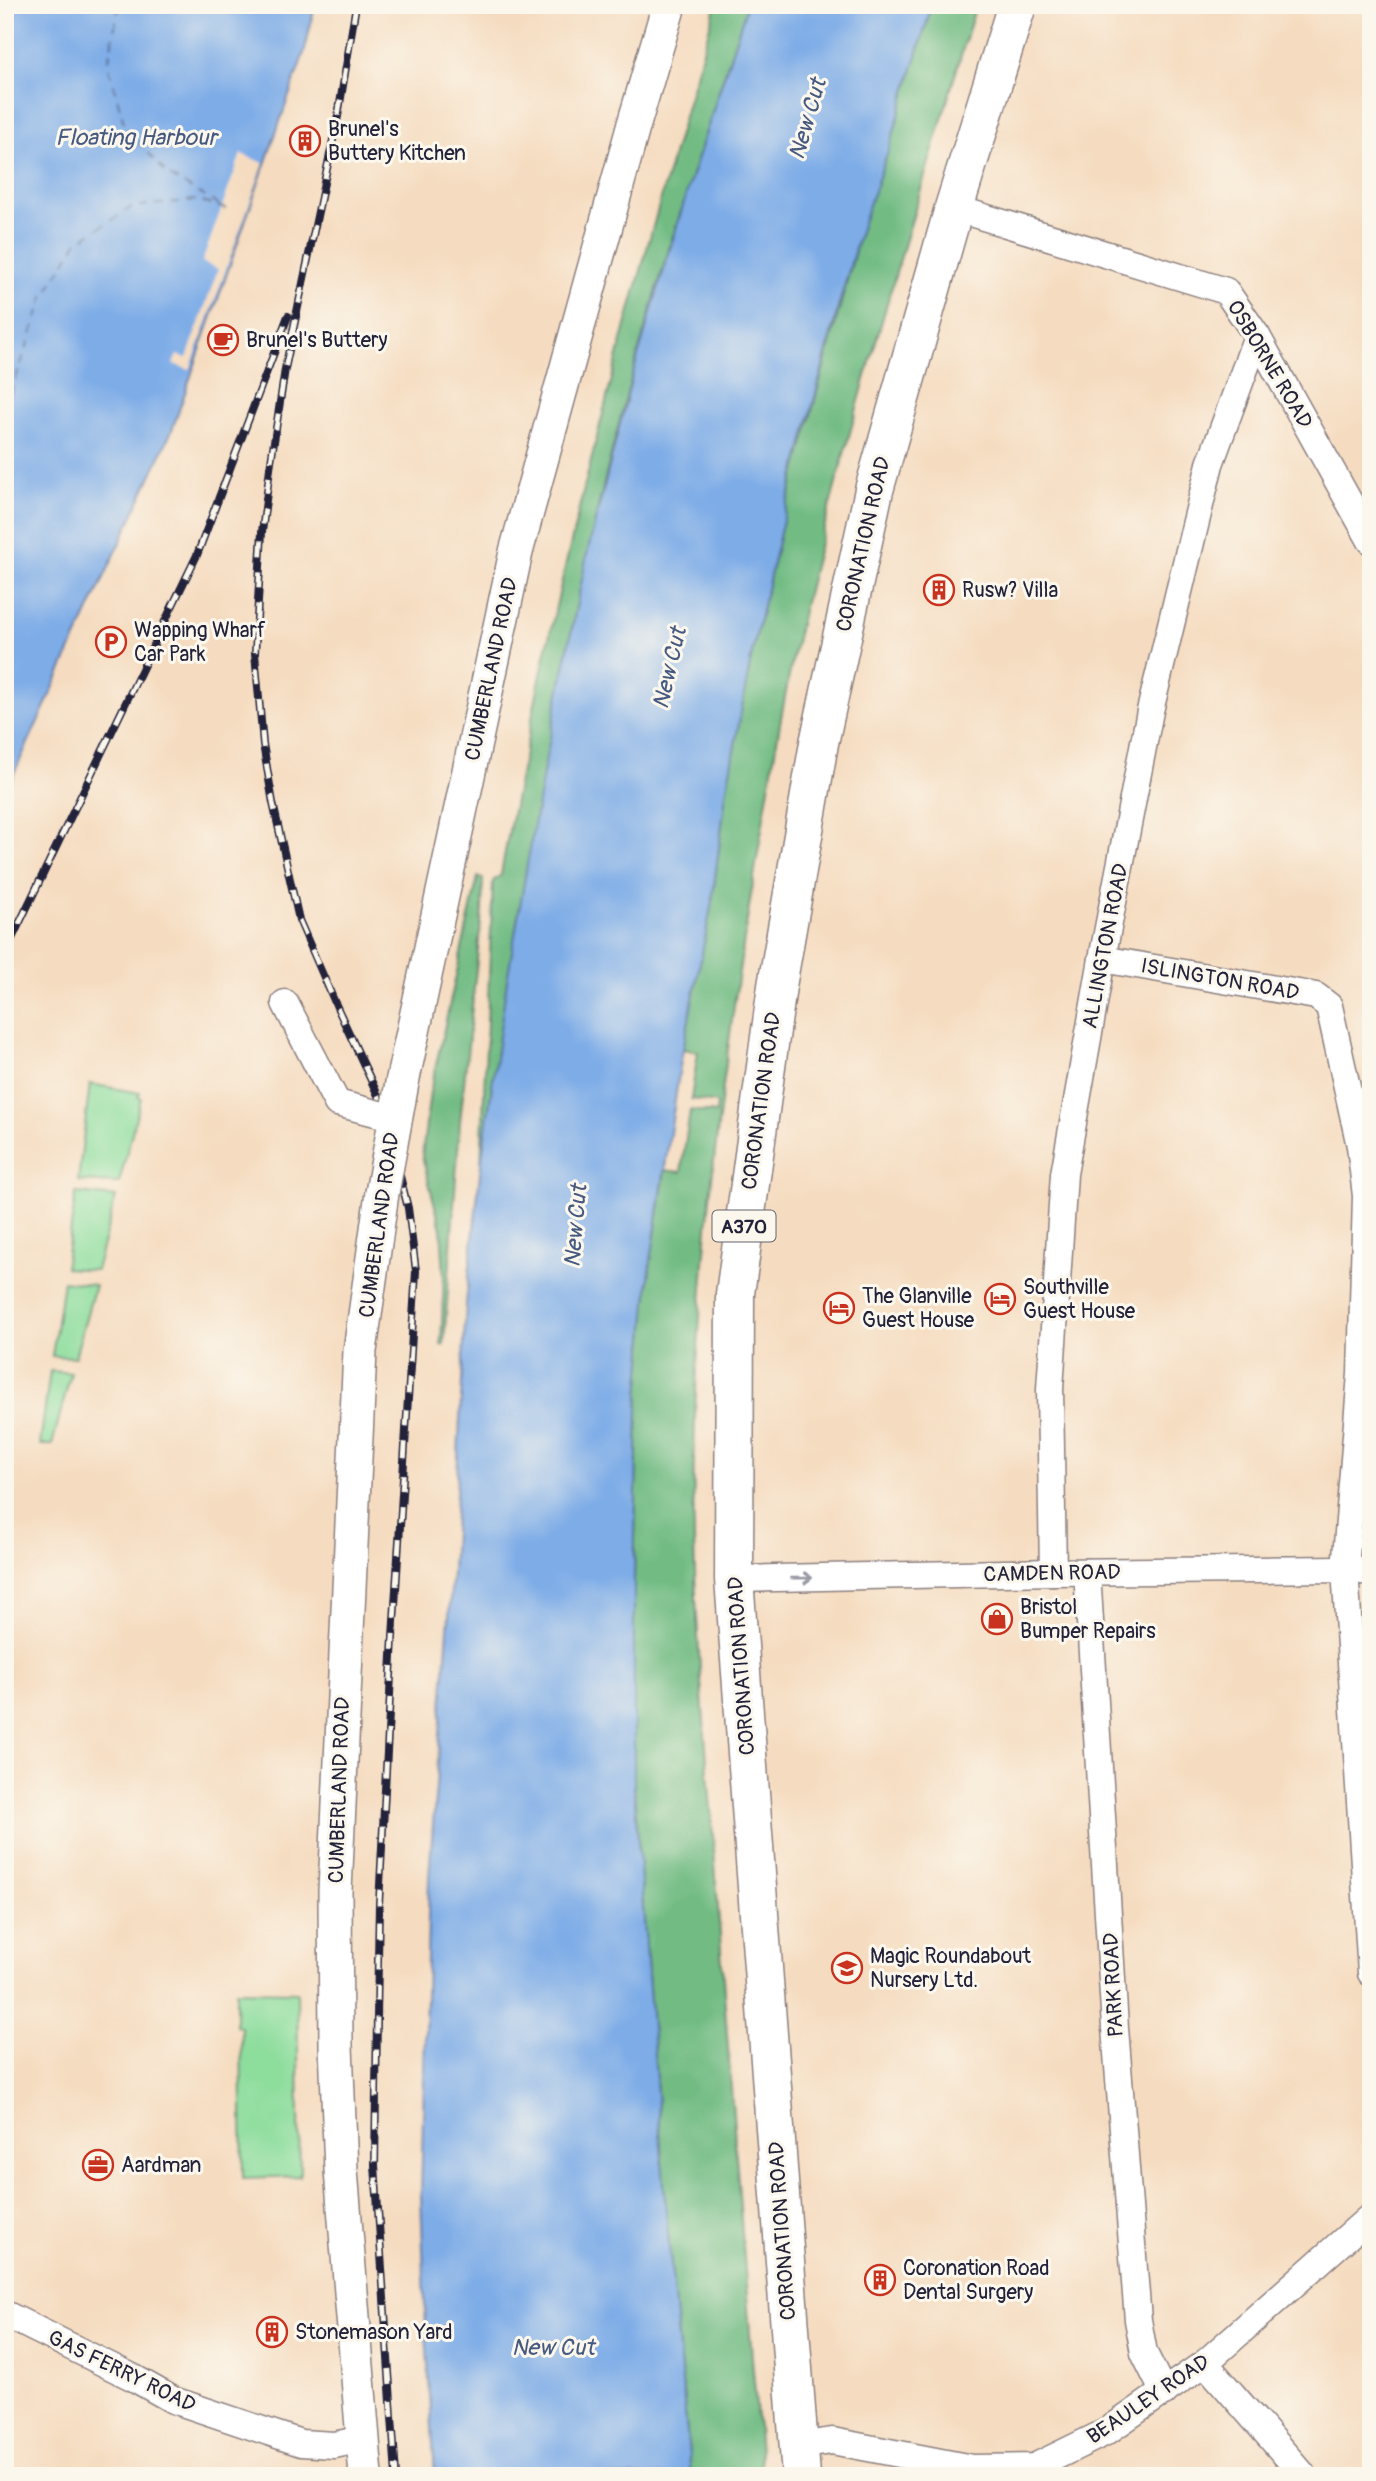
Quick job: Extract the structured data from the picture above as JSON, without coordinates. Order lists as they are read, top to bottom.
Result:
{
  "streets": {
    "highway": ["CORONATION ROAD", "A370"],
    "street": [
      "OSBORNE ROAD",
      "CUMBERLAND ROAD",
      "ALLINGTON ROAD",
      "ISLINGTON ROAD",
      "CAMDEN ROAD",
      "PARK ROAD",
      "GAS FERRY ROAD",
      "BEAULEY ROAD"
    ]
  },
  "crossings": [
    ["OSBORNE ROAD", "CORONATION ROAD"],
    ["OSBORNE ROAD", "ALLINGTON ROAD"],
    ["CORONATION ROAD", "CAMDEN ROAD"],
    ["CORONATION ROAD", "BEAULEY ROAD"],
    ["CUMBERLAND ROAD", "GAS FERRY ROAD"],
    ["ALLINGTON ROAD", "ISLINGTON ROAD"],
    ["ALLINGTON ROAD", "CAMDEN ROAD"],
    ["ISLINGTON ROAD", "CAMDEN ROAD"],
    ["CAMDEN ROAD", "PARK ROAD"],
    ["PARK ROAD", "BEAULEY ROAD"]
  ],
  "one_way": ["CAMDEN ROAD"],
  "water": ["New Cut", "Floating Harbour"],
  "places": {
    "building": [
      "Brunel's Buttery Kitchen",
      "Rusw? Villa",
      "Coronation Road Dental Surgery",
      "Stonemason Yard"
    ],
    "cafe": ["Brunel's Buttery"],
    "parking": ["Wapping Wharf Car Park"],
    "hotel": ["Southville Guest House", "The Glanville Guest House"],
    "shop": ["Bristol Bumper Repairs"],
    "school or university": ["Magic Roundabout Nursery Ltd."],
    "office": ["Aardman"]
  }
}
